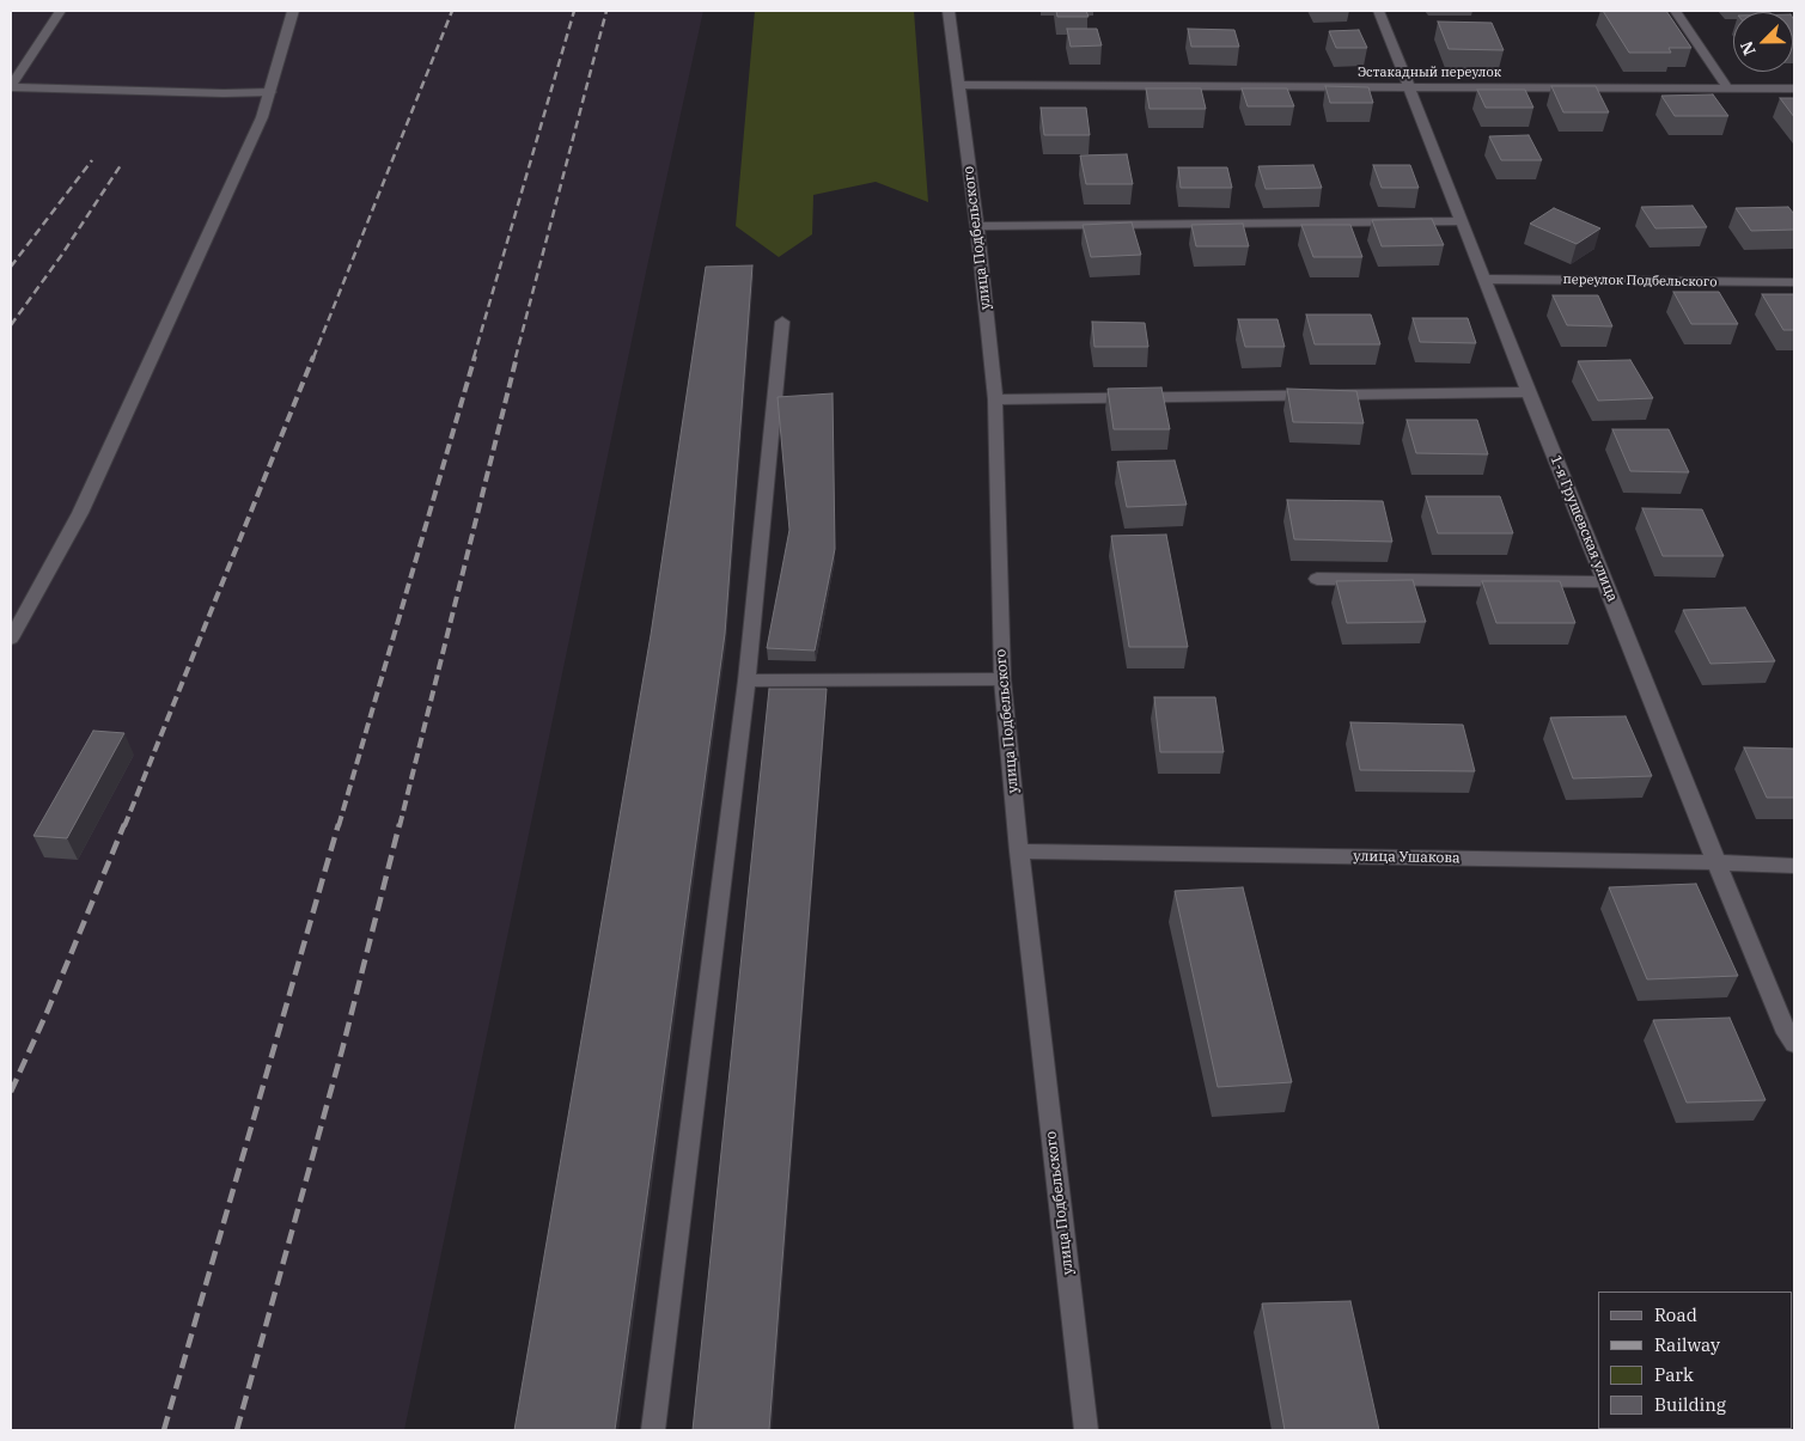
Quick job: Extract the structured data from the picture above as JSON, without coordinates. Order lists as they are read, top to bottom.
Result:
{
  "streets": {
    "street": [
      "Эстакадный переулок",
      "улица Подбельского",
      "переулок Подбельского",
      "1-я Грушевская улица",
      "улица Ушакова"
    ]
  },
  "crossings": [
    ["Эстакадный переулок", "улица Подбельского"],
    ["Эстакадный переулок", "1-я Грушевская улица"],
    ["улица Подбельского", "улица Ушакова"],
    ["переулок Подбельского", "1-я Грушевская улица"],
    ["1-я Грушевская улица", "улица Ушакова"]
  ],
  "legend": [
    "Road",
    "Railway",
    "Park",
    "Building"
  ],
  "north": "bottom left"
}
